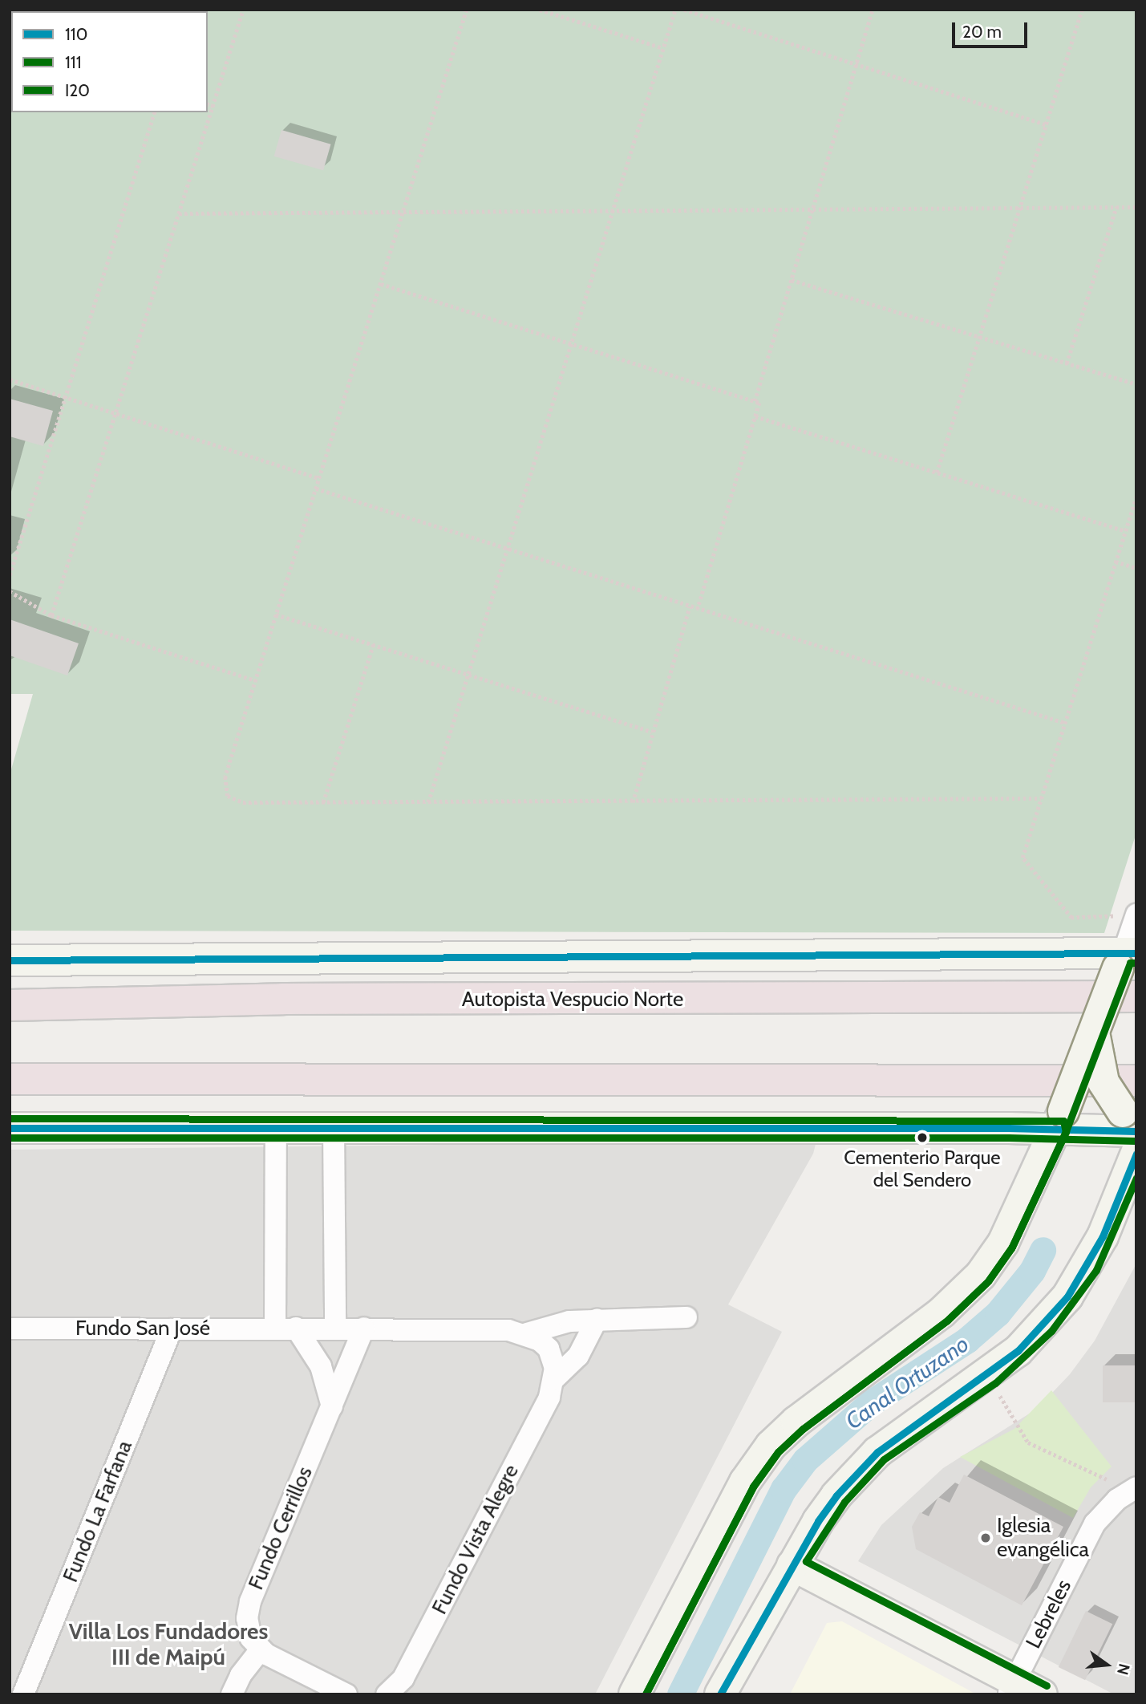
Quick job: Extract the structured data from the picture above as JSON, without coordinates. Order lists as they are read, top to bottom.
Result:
{
  "streets": {
    "highway": ["Autopista Vespucio Norte"],
    "street": [
      "Fundo San José",
      "Fundo La Farfana",
      "Fundo Cerrillos",
      "Fundo Vista Alegre",
      "Lebreles"
    ]
  },
  "crossings": [
    ["Fundo San José", "Fundo La Farfana"],
    ["Fundo San José", "Fundo Cerrillos"],
    ["Fundo San José", "Fundo Vista Alegre"]
  ],
  "districts": ["Villa Los Fundadores III de Maipú"],
  "water": ["Canal Ortuzano"],
  "places": ["Cementerio Parque del Sendero", "Iglesia evangélica"],
  "lines": ["transit line 110", "transit line 111", "transit line I20"],
  "legend": ["110", "111", "I20"],
  "scale_bar": "20 m",
  "north": "right"
}
